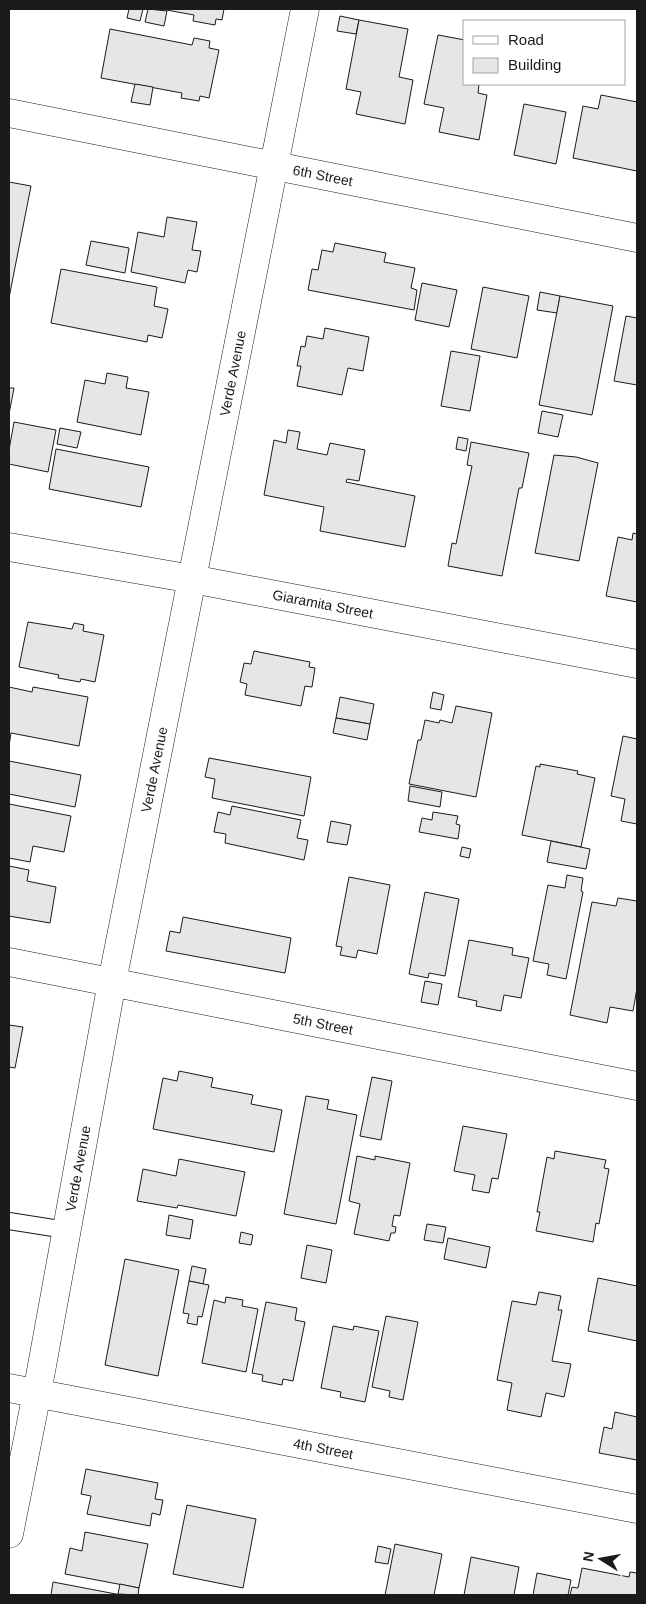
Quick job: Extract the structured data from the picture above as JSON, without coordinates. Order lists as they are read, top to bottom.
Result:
{
  "streets": {
    "street": [
      "6th Street",
      "Verde Avenue",
      "Giaramita Street",
      "5th Street",
      "4th Street"
    ]
  },
  "crossings": [
    ["6th Street", "Verde Avenue"],
    ["Verde Avenue", "Giaramita Street"],
    ["Verde Avenue", "5th Street"],
    ["Verde Avenue", "4th Street"]
  ],
  "legend": ["Road", "Building"],
  "north": "left"
}
